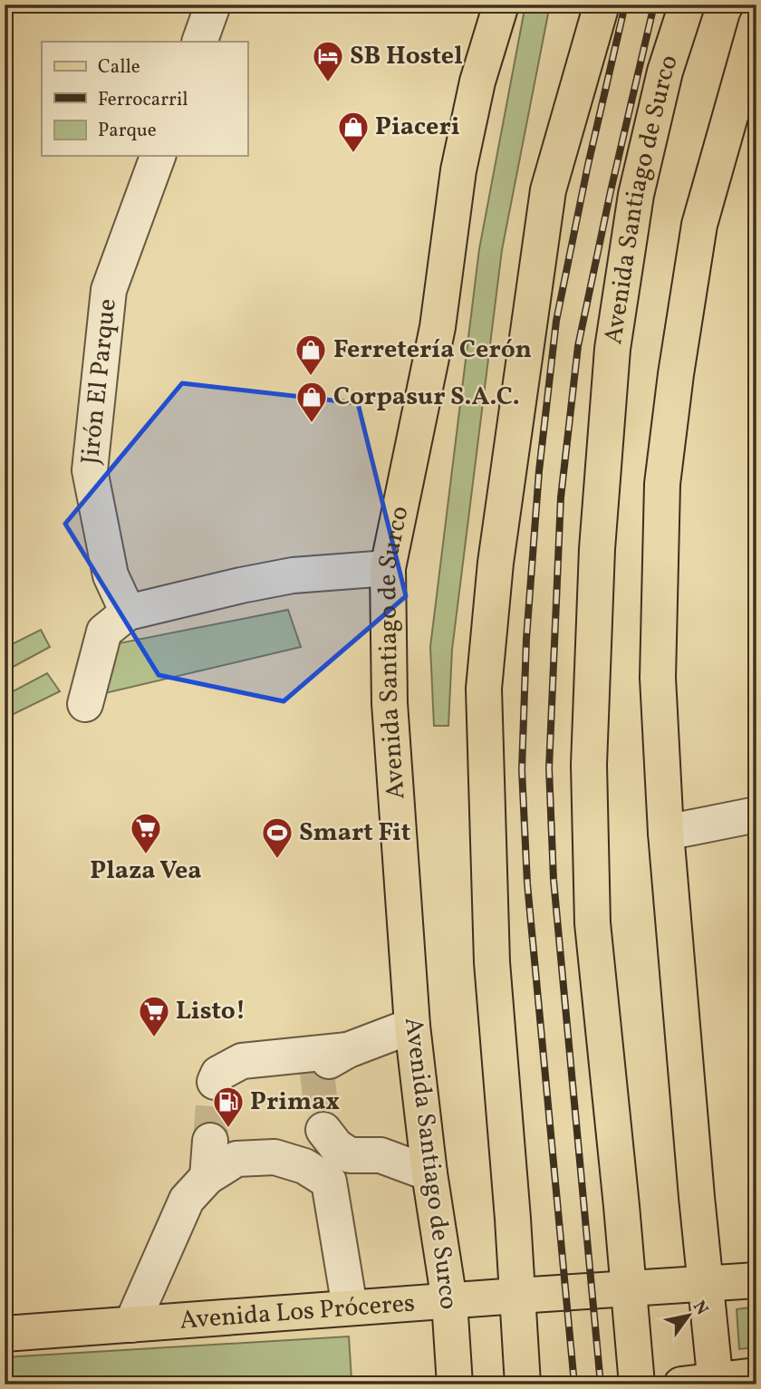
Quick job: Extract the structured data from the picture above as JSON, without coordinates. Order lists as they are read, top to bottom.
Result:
{
  "streets": {
    "main road": ["Avenida Santiago de Surco", "Avenida Los Próceres"],
    "street": ["Jirón El Parque"]
  },
  "crossings": [
    ["Avenida Santiago de Surco", "Avenida Los Próceres"]
  ],
  "places": {
    "hotel": ["SB Hostel"],
    "shop": ["Piaceri", "Ferretería Cerón", "Corpasur S.A.C."],
    "supermarket": ["Plaza Vea", "Listo!"],
    "sports": ["Smart Fit"],
    "fuel station": ["Primax"]
  },
  "legend": ["Calle", "Ferrocarril", "Parque"],
  "north": "top right"
}
